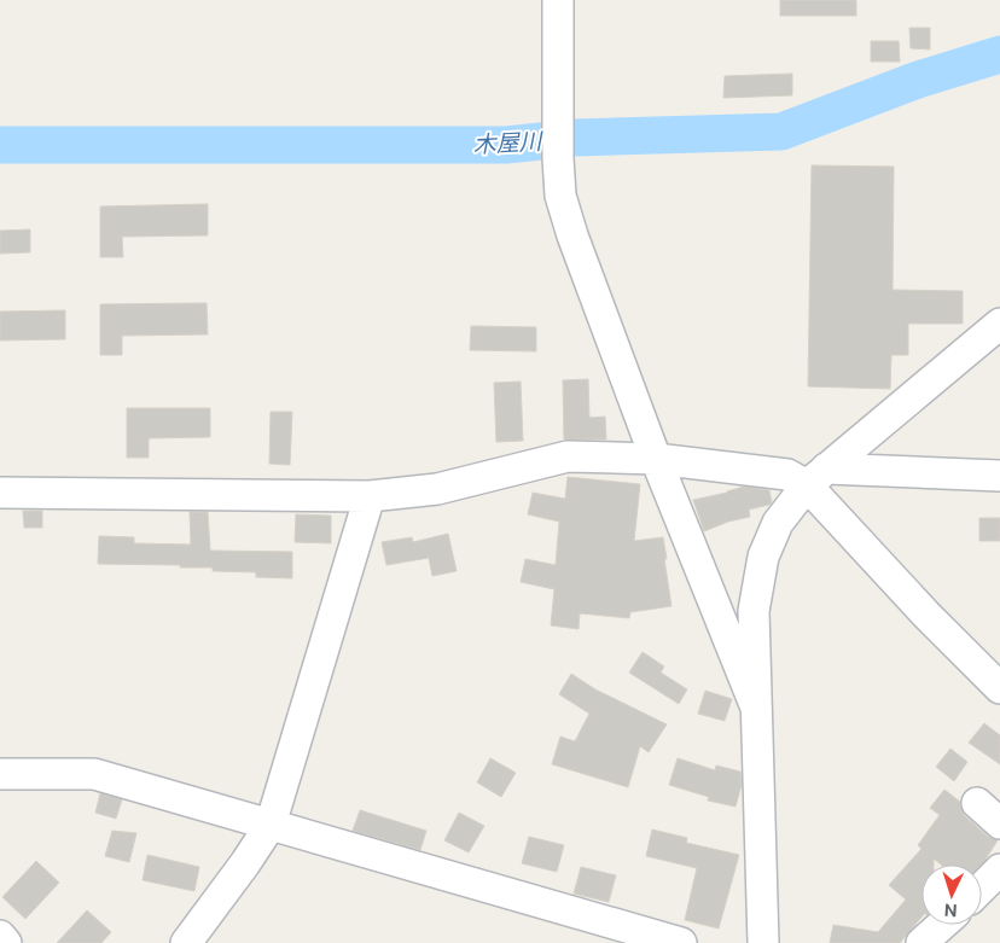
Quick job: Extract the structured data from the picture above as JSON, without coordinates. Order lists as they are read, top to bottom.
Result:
{
  "water": ["木屋川"],
  "north": "bottom"
}
